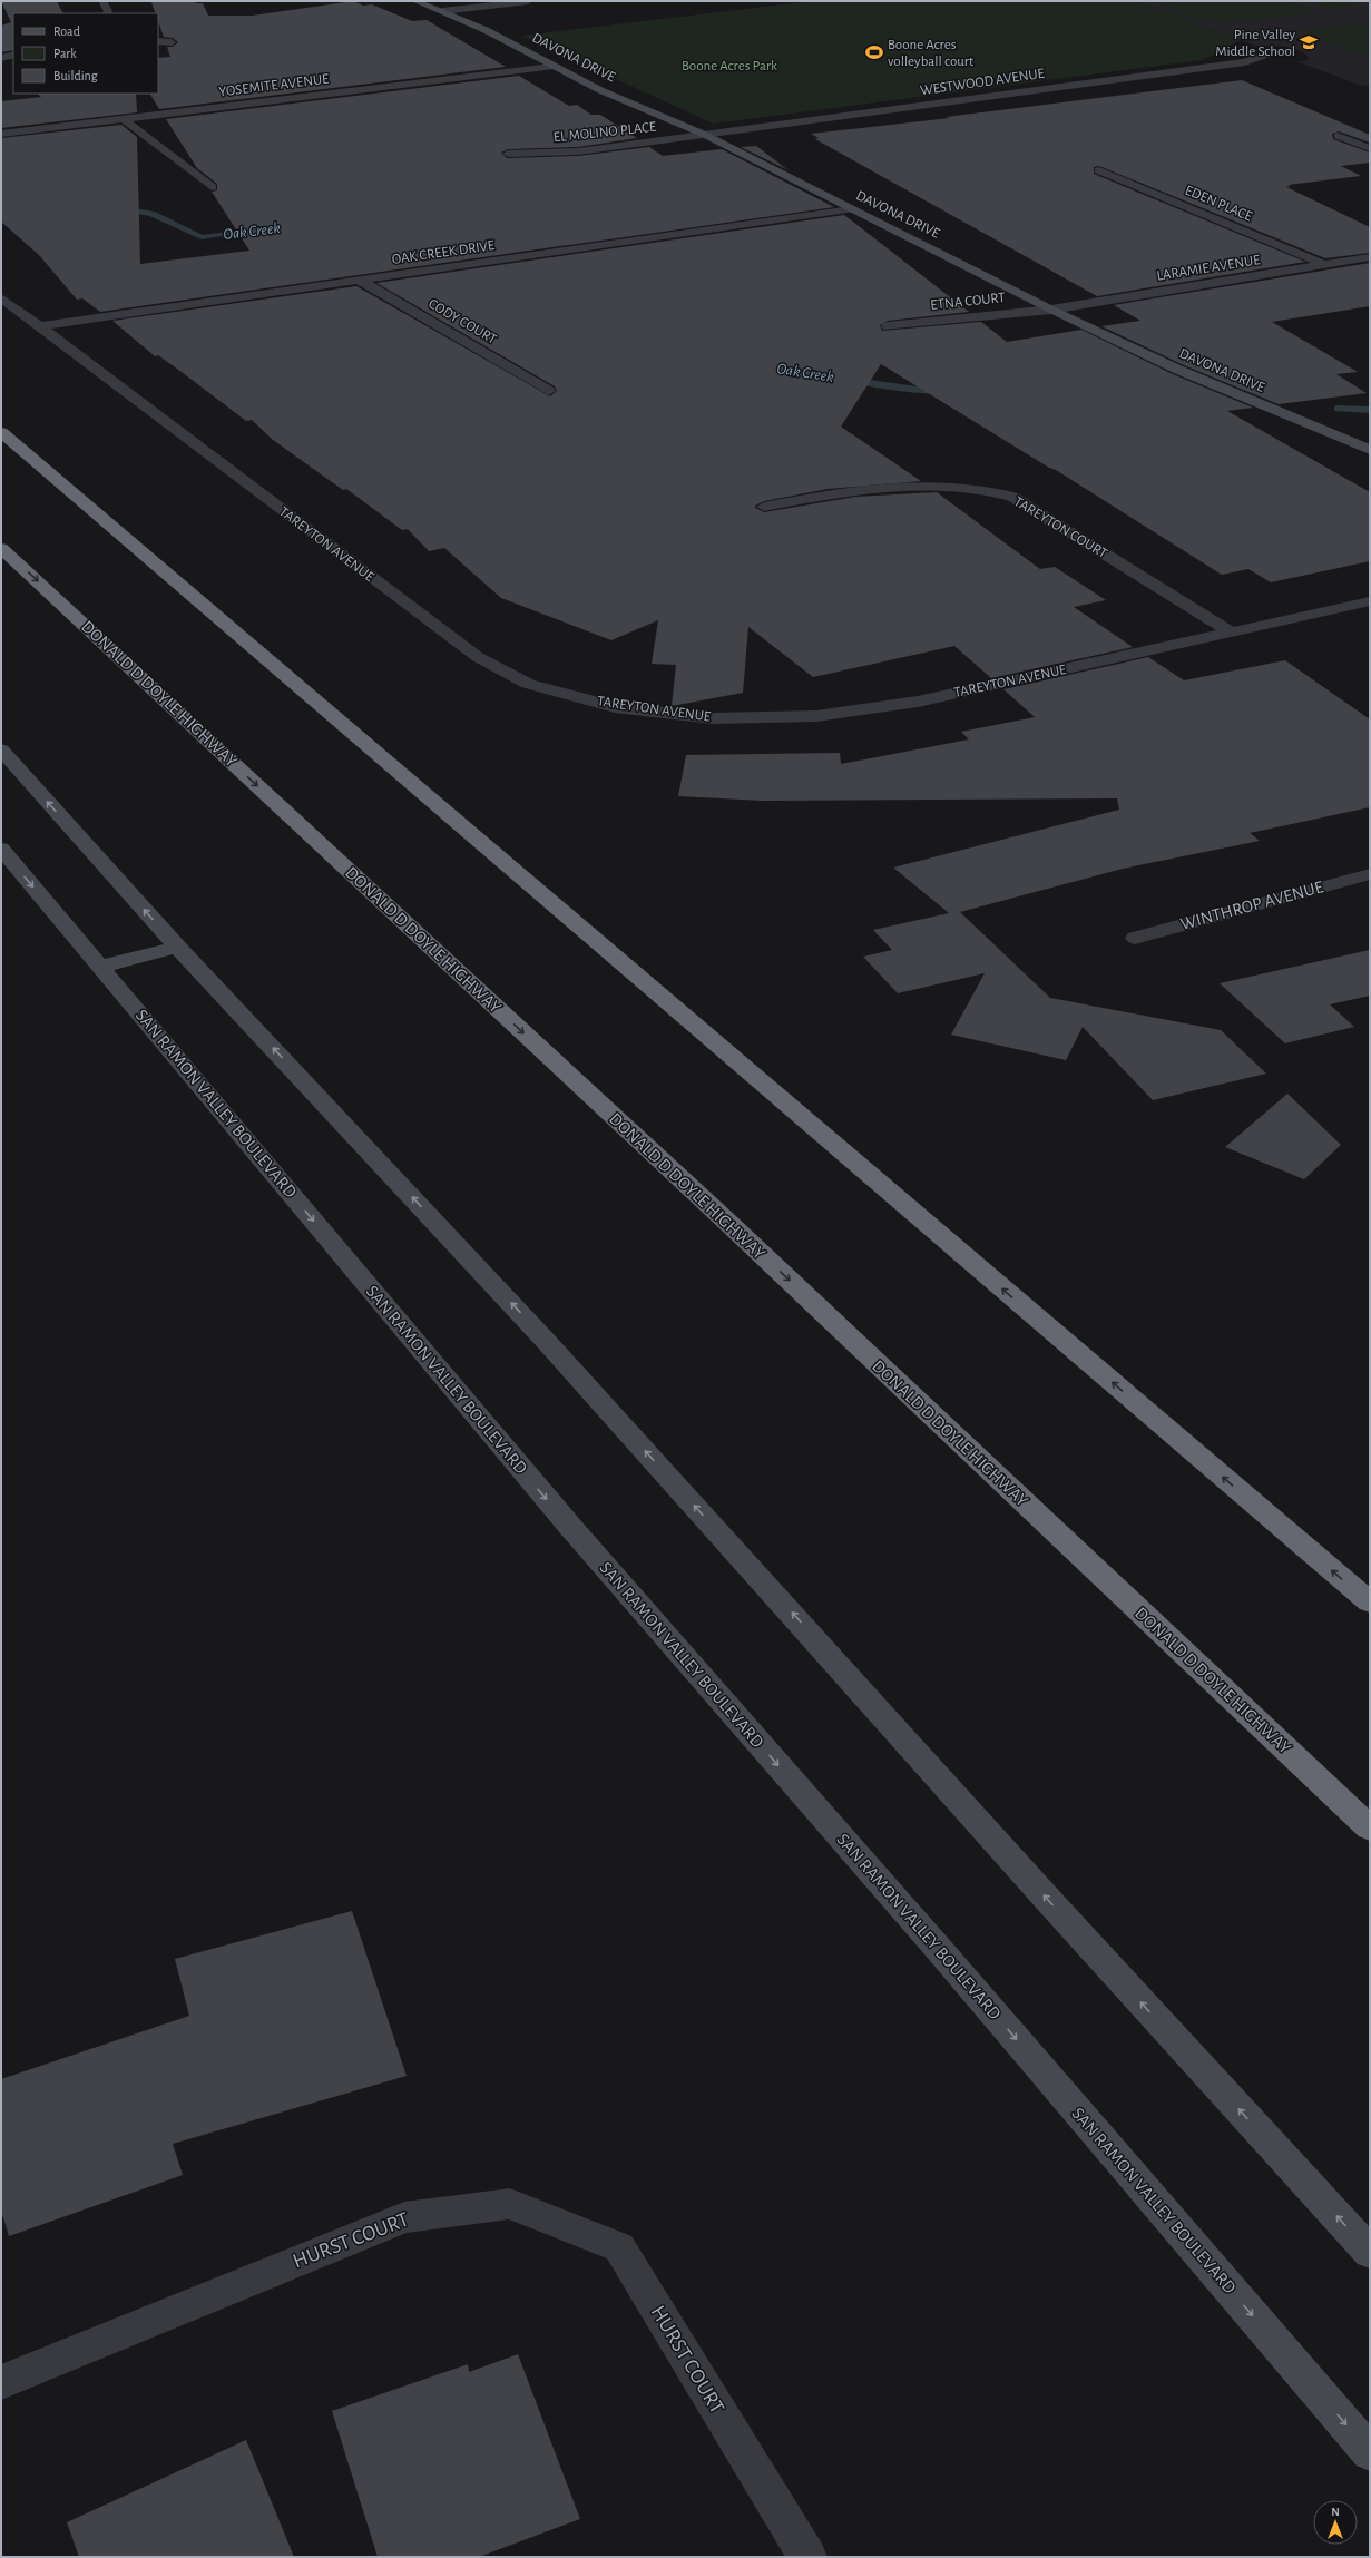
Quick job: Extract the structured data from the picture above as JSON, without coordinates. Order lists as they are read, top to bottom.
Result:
{
  "streets": {
    "highway": ["DONALD D DOYLE HIGHWAY"],
    "main road": ["DAVONA DRIVE", "SAN RAMON VALLEY BOULEVARD"],
    "street": [
      "WESTWOOD AVENUE",
      "YOSEMITE AVENUE",
      "EL MOLINO PLACE",
      "EDEN PLACE",
      "OAK CREEK DRIVE",
      "LARAMIE AVENUE",
      "ETNA COURT",
      "CODY COURT",
      "TAREYTON COURT",
      "TAREYTON AVENUE",
      "WINTHROP AVENUE",
      "HURST COURT"
    ]
  },
  "crossings": [
    ["DAVONA DRIVE", "WESTWOOD AVENUE"],
    ["DAVONA DRIVE", "YOSEMITE AVENUE"],
    ["DAVONA DRIVE", "EL MOLINO PLACE"],
    ["DAVONA DRIVE", "OAK CREEK DRIVE"],
    ["DAVONA DRIVE", "LARAMIE AVENUE"],
    ["DAVONA DRIVE", "ETNA COURT"],
    ["WESTWOOD AVENUE", "EL MOLINO PLACE"],
    ["EDEN PLACE", "LARAMIE AVENUE"],
    ["OAK CREEK DRIVE", "CODY COURT"],
    ["OAK CREEK DRIVE", "TAREYTON AVENUE"],
    ["LARAMIE AVENUE", "ETNA COURT"],
    ["TAREYTON COURT", "TAREYTON AVENUE"]
  ],
  "water": ["Oak Creek"],
  "parks": ["Boone Acres Park"],
  "places": {
    "school or university": ["Pine Valley Middle School"],
    "sports": ["Boone Acres volleyball court"]
  },
  "legend": ["Road", "Park", "Building"],
  "north": "top"
}
